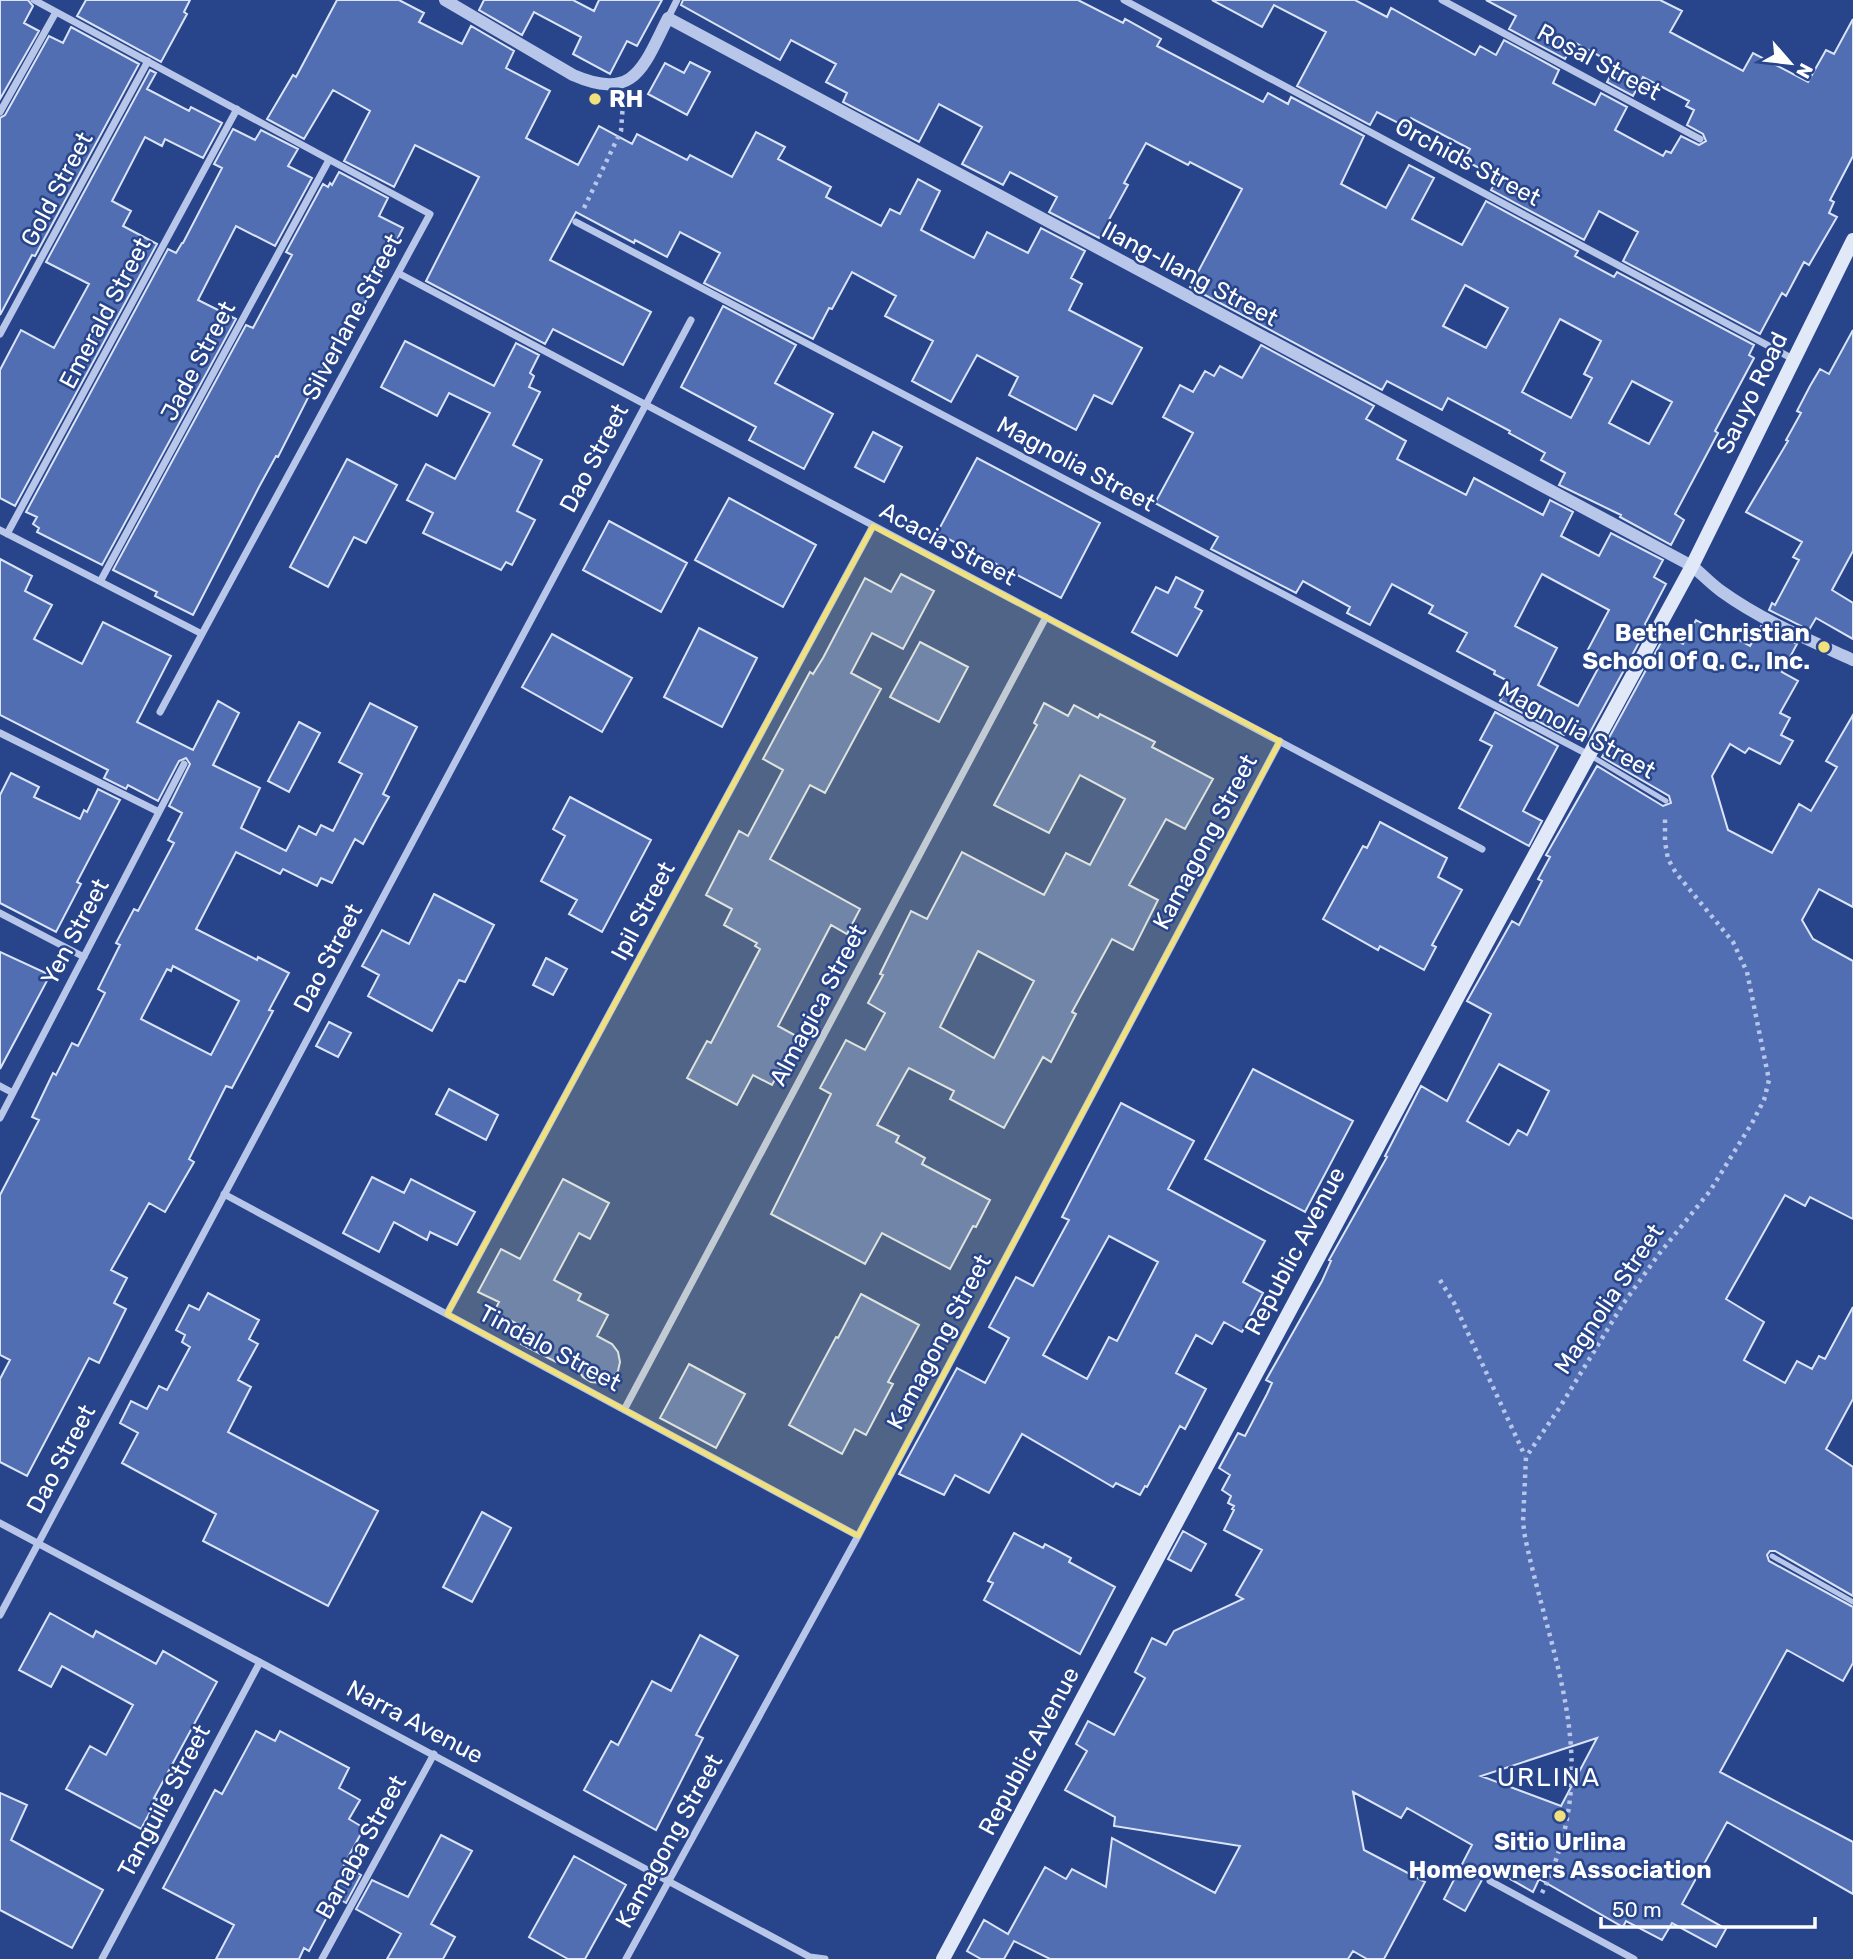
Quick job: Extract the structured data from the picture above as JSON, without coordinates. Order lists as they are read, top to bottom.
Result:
{
  "streets": {
    "main road": ["Sauyo Road", "Republic Avenue"],
    "street": [
      "Rosal Street",
      "Orchids Street",
      "Gold Street",
      "Ilang-Ilang Street",
      "Emerald Street",
      "Silverlane Street",
      "Jade Street",
      "Dao Street",
      "Magnolia Street",
      "Acacia Street",
      "Kamagong Street",
      "Ipil Street",
      "Yen Street",
      "Almagica Street",
      "Tindalo Street",
      "Narra Avenue",
      "Tanguile Street",
      "Banaba Street"
    ]
  },
  "crossings": [
    ["Orchids Street", "Sauyo Road"],
    ["Gold Street", "Silverlane Street"],
    ["Ilang-Ilang Street", "Sauyo Road"],
    ["Ilang-Ilang Street", "Republic Avenue"],
    ["Emerald Street", "Silverlane Street"],
    ["Silverlane Street", "Jade Street"],
    ["Silverlane Street", "Acacia Street"],
    ["Sauyo Road", "Republic Avenue"],
    ["Dao Street", "Acacia Street"],
    ["Dao Street", "Tindalo Street"],
    ["Dao Street", "Narra Avenue"],
    ["Magnolia Street", "Republic Avenue"],
    ["Acacia Street", "Kamagong Street"],
    ["Acacia Street", "Ipil Street"],
    ["Acacia Street", "Almagica Street"],
    ["Kamagong Street", "Tindalo Street"],
    ["Kamagong Street", "Narra Avenue"],
    ["Ipil Street", "Tindalo Street"],
    ["Almagica Street", "Tindalo Street"],
    ["Narra Avenue", "Tanguile Street"],
    ["Narra Avenue", "Banaba Street"]
  ],
  "districts": ["URLINA"],
  "places": ["RH", "Bethel Christian School Of Q. C., Inc.", "Sitio Urlina Homeowners Association"],
  "scale_bar": "50 m",
  "north": "bottom right"
}
